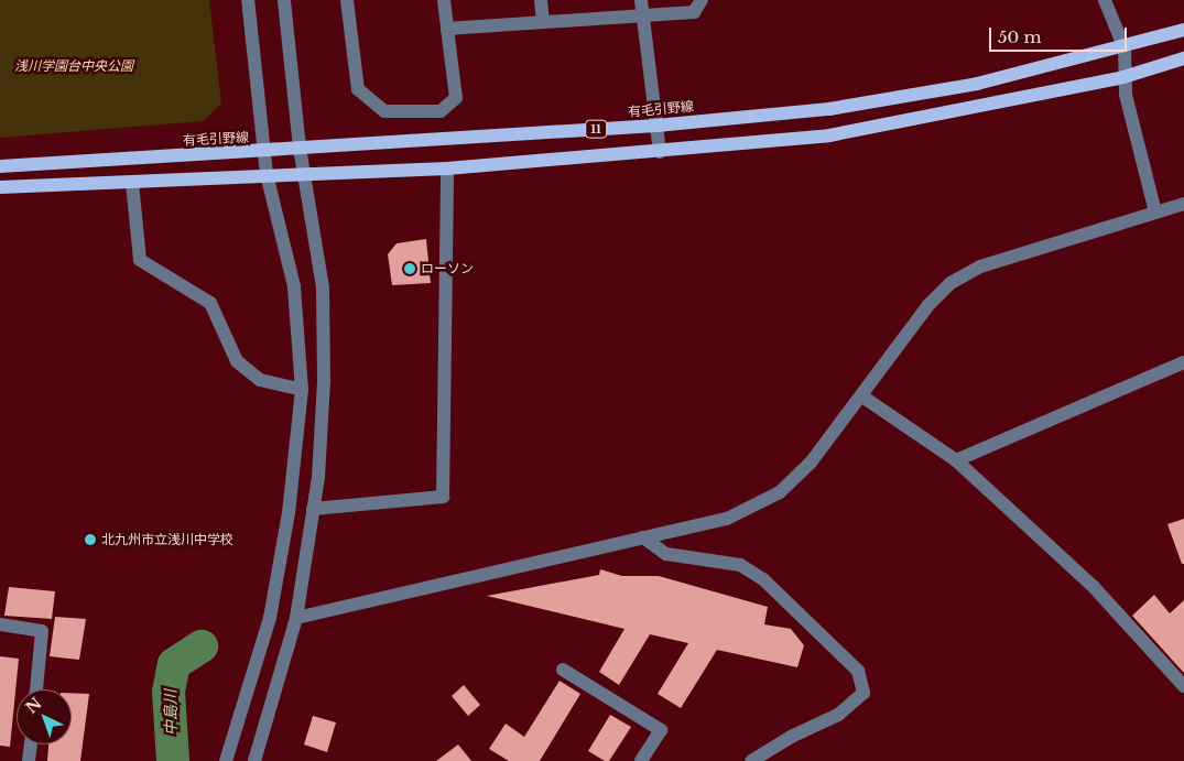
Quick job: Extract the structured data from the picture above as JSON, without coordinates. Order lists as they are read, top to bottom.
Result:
{
  "streets": {
    "main road": ["有毛引野線", "11"]
  },
  "water": ["中島川"],
  "parks": ["浅川学園台中央公園"],
  "places": ["ローソン", "北九州市立浅川中学校"],
  "scale_bar": "50 m",
  "north": "top left"
}
